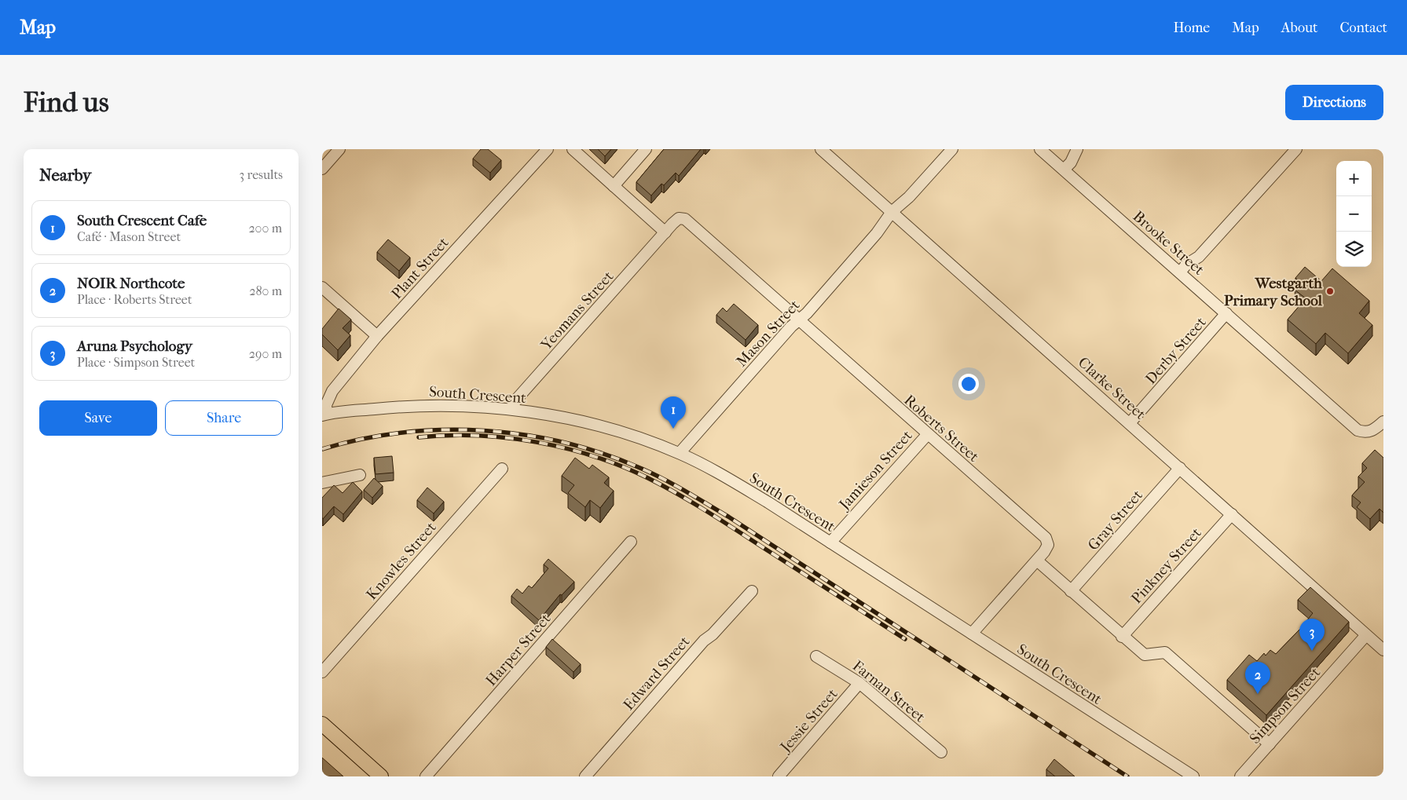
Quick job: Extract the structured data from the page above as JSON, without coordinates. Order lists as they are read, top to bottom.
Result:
{
  "streets": {
    "street": [
      "Brooke Street",
      "Plant Street",
      "Yeomans Street",
      "Mason Street",
      "Derby Street",
      "Clarke Street",
      "South Crescent",
      "Roberts Street",
      "Jamieson Street",
      "Gray Street",
      "Knowles Street",
      "Pinkney Street",
      "Harper Street",
      "Edward Street",
      "Farnan Street",
      "Simpson Street",
      "Jessie Street"
    ]
  },
  "crossings": [
    ["Brooke Street", "Derby Street"],
    ["Plant Street", "South Crescent"],
    ["Yeomans Street", "South Crescent"],
    ["Yeomans Street", "Roberts Street"],
    ["Mason Street", "Clarke Street"],
    ["Mason Street", "South Crescent"],
    ["Mason Street", "Roberts Street"],
    ["Derby Street", "Clarke Street"],
    ["Clarke Street", "Gray Street"],
    ["Clarke Street", "Pinkney Street"],
    ["Clarke Street", "Simpson Street"],
    ["South Crescent", "Jamieson Street"],
    ["Roberts Street", "Jamieson Street"],
    ["Farnan Street", "Jessie Street"]
  ],
  "places": ["Westgarth Primary School"],
  "page": {
    "header": "Map",
    "nav": [
      "Home",
      "Map",
      "About",
      "Contact"
    ],
    "buttons": [
      "Directions",
      ["Save", "Share"]
    ],
    "title": "Find us",
    "heading": ["Nearby", "3 results"],
    "map_buttons": ["+", "−"],
    "list": [
      {
        "mark": "1",
        "name": "South Crescent Cafe",
        "note": "Café · Mason Street",
        "value": "200 m"
      },
      {
        "mark": "2",
        "name": "NOIR Northcote",
        "note": "Place · Roberts Street",
        "value": "280 m"
      },
      {
        "mark": "3",
        "name": "Aruna Psychology",
        "note": "Place · Simpson Street",
        "value": "290 m"
      }
    ],
    "pins": ["1", "3", "2"]
  }
}
